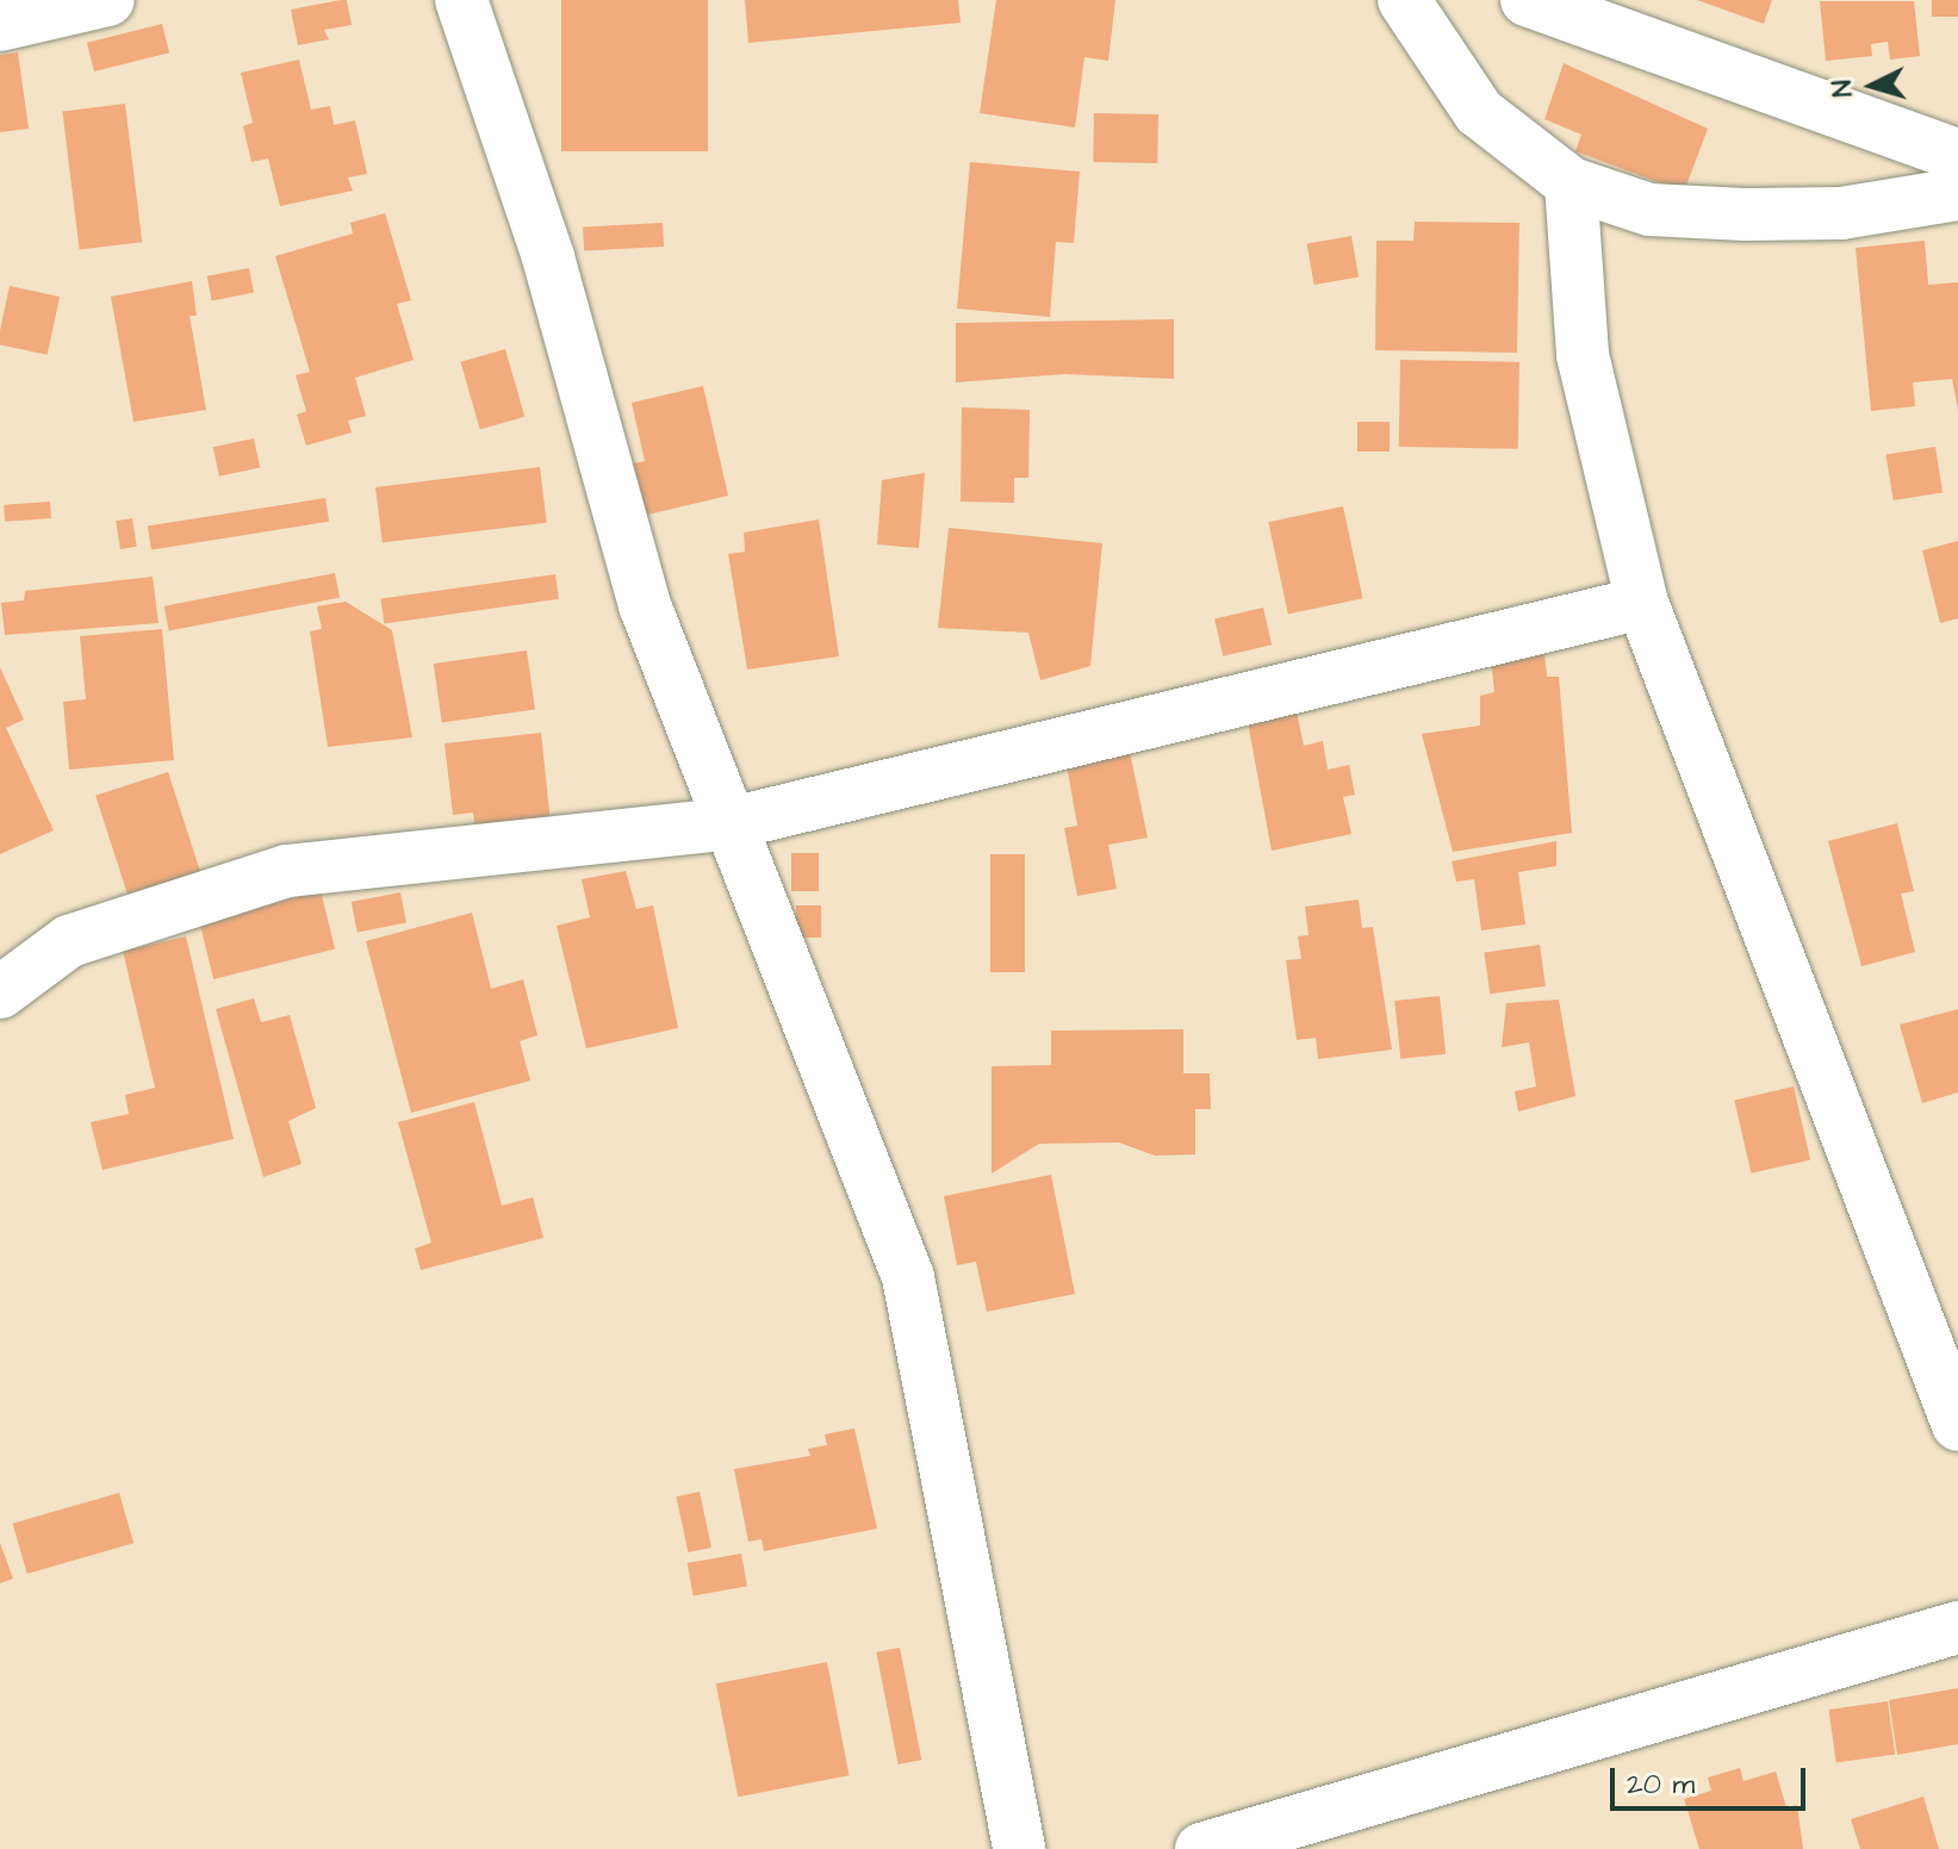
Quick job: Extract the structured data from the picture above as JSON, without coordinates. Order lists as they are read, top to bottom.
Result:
{
  "scale_bar": "20 m",
  "north": "left"
}
